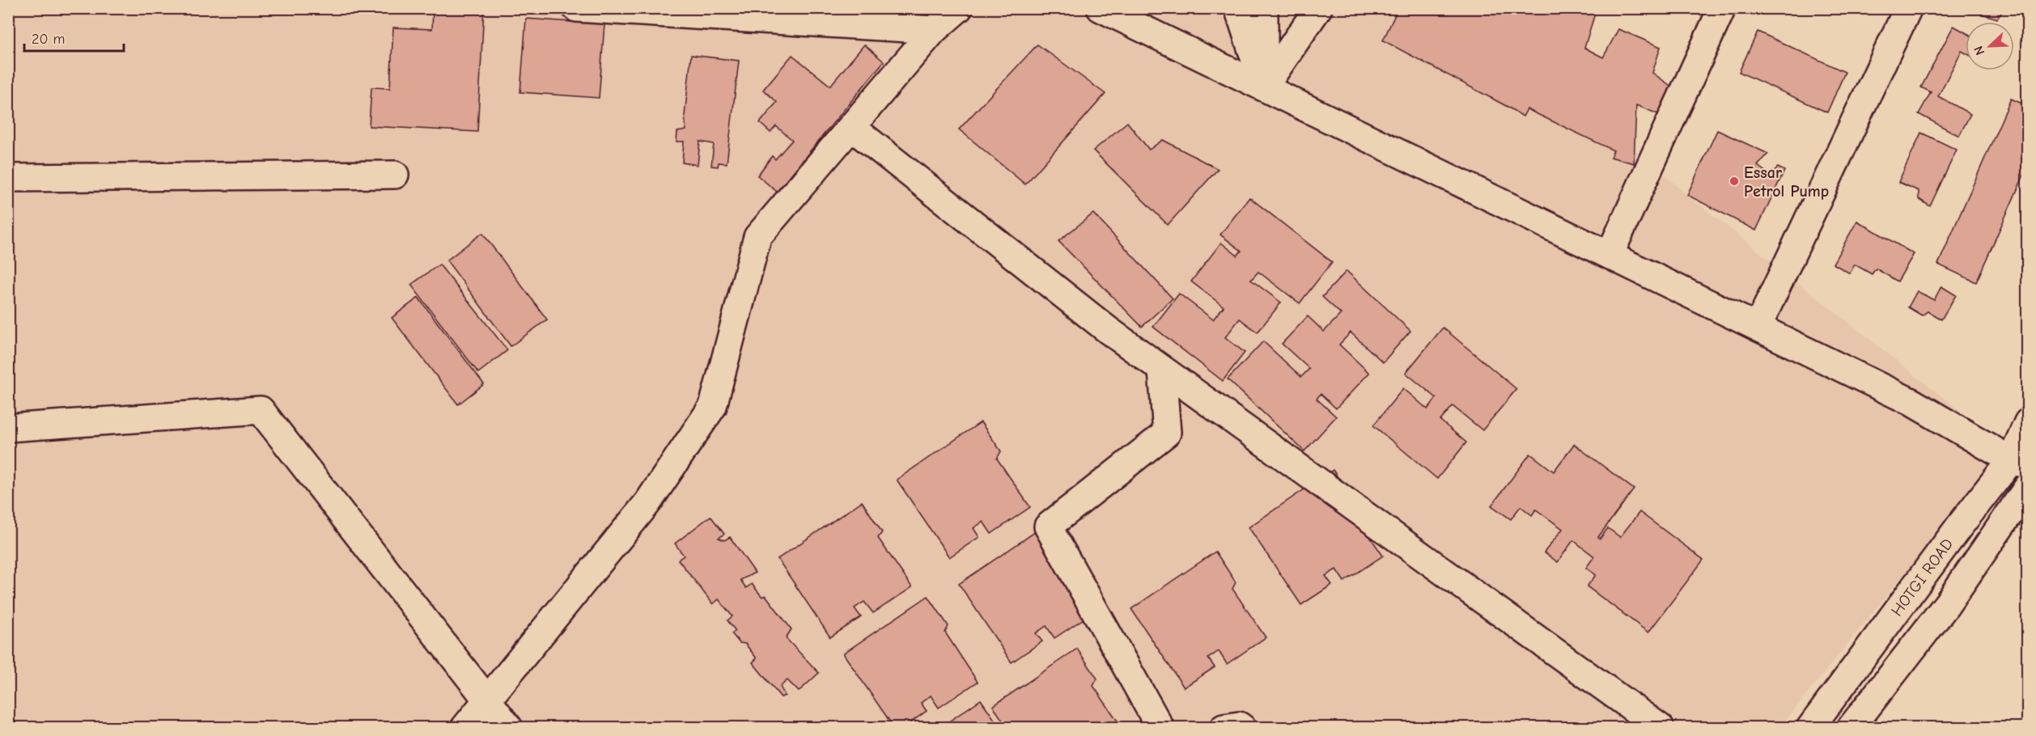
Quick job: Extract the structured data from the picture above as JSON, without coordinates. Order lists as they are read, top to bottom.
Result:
{
  "streets": {
    "street": ["HOTGI ROAD"]
  },
  "places": ["Essar Petrol Pump"],
  "scale_bar": "20 m",
  "north": "bottom left"
}
